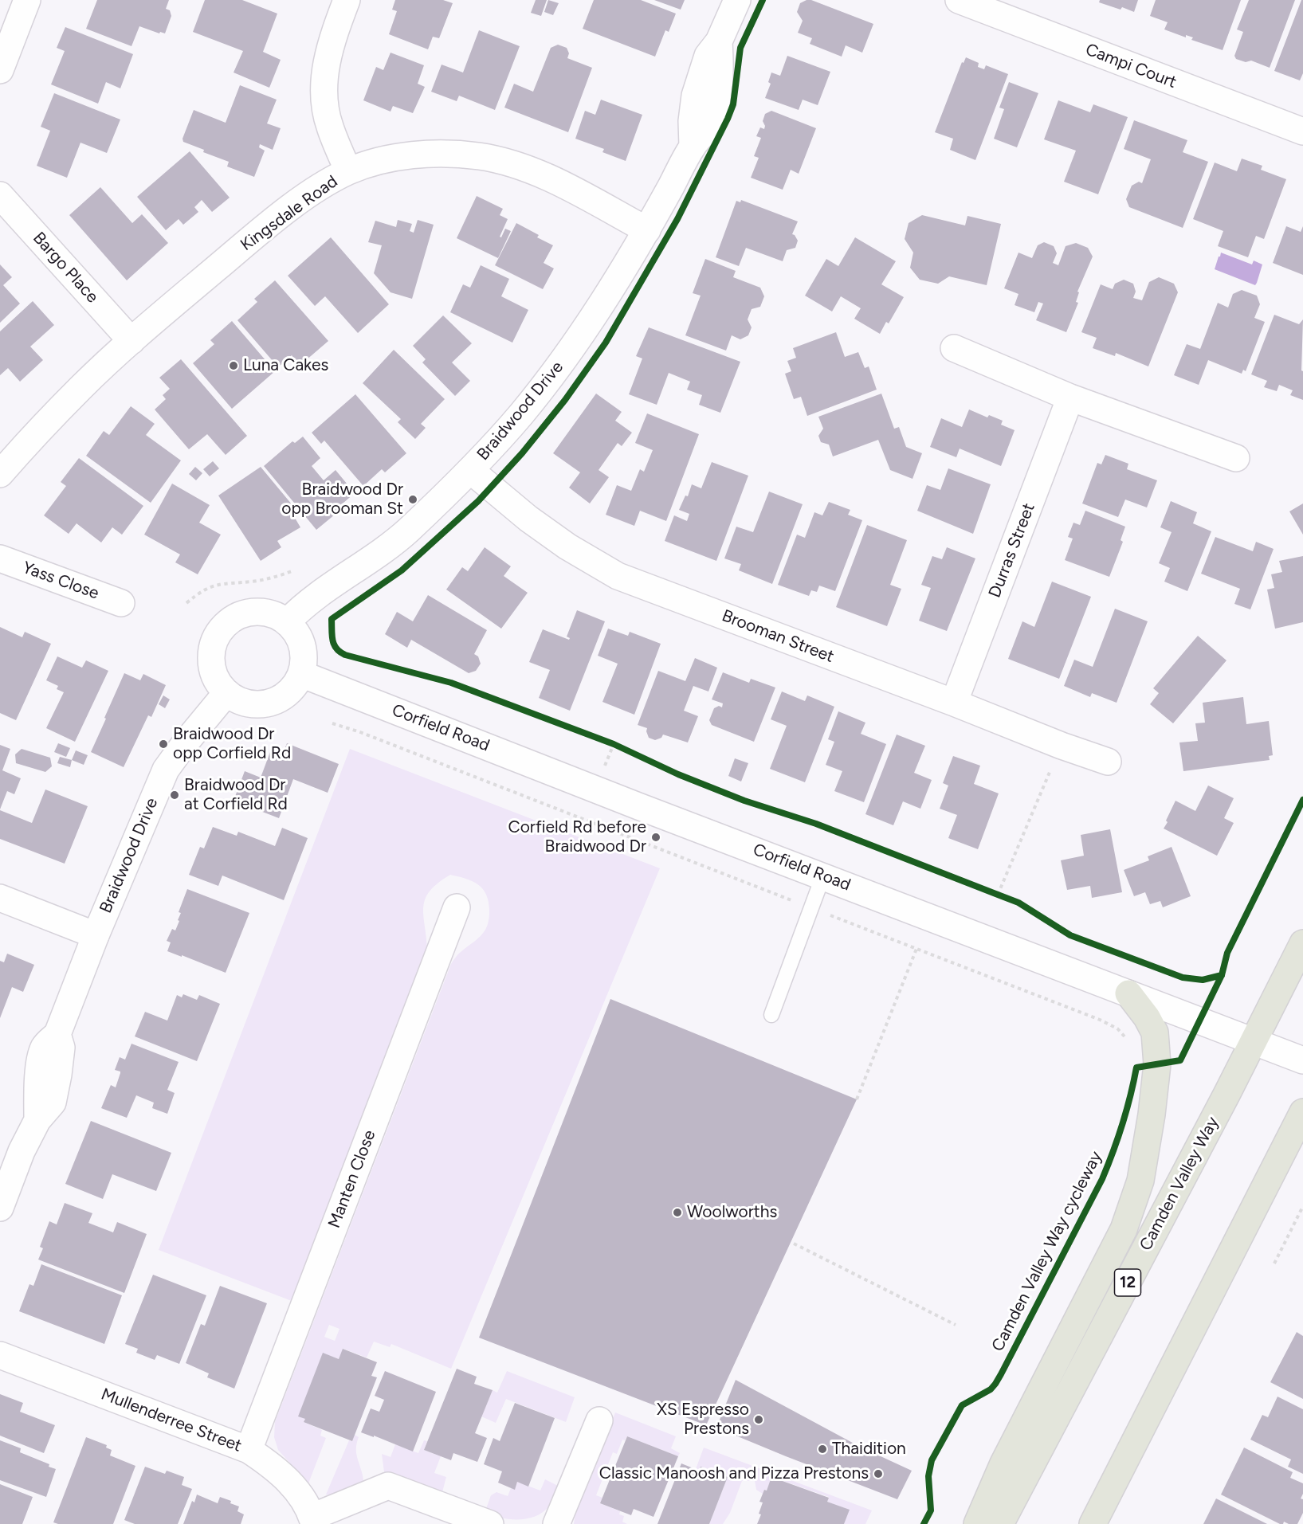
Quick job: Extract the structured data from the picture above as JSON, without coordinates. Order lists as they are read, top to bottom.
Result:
{
  "streets": {
    "main road": ["Camden Valley Way", "12"],
    "street": [
      "Campi Court",
      "Kingsdale Road",
      "Bargo Place",
      "Braidwood Drive",
      "Durras Street",
      "Yass Close",
      "Brooman Street",
      "Corfield Road",
      "Manten Close",
      "Mullenderree Street"
    ],
    "cycle path": ["Camden Valley Way cycleway"]
  },
  "crossings": [
    ["Kingsdale Road", "Bargo Place"],
    ["Kingsdale Road", "Braidwood Drive"],
    ["Braidwood Drive", "Brooman Street"],
    ["Braidwood Drive", "Corfield Road"],
    ["Durras Street", "Brooman Street"],
    ["Corfield Road", "Camden Valley Way"],
    ["Manten Close", "Mullenderree Street"]
  ],
  "places": [
    "Luna Cakes",
    "Braidwood Dr opp Brooman St",
    "Braidwood Dr opp Corfield Rd",
    "Braidwood Dr at Corfield Rd",
    "Corfield Rd before Braidwood Dr",
    "Woolworths",
    "XS Espresso Prestons",
    "Thaidition",
    "Classic Manoosh and Pizza Prestons"
  ]
}
